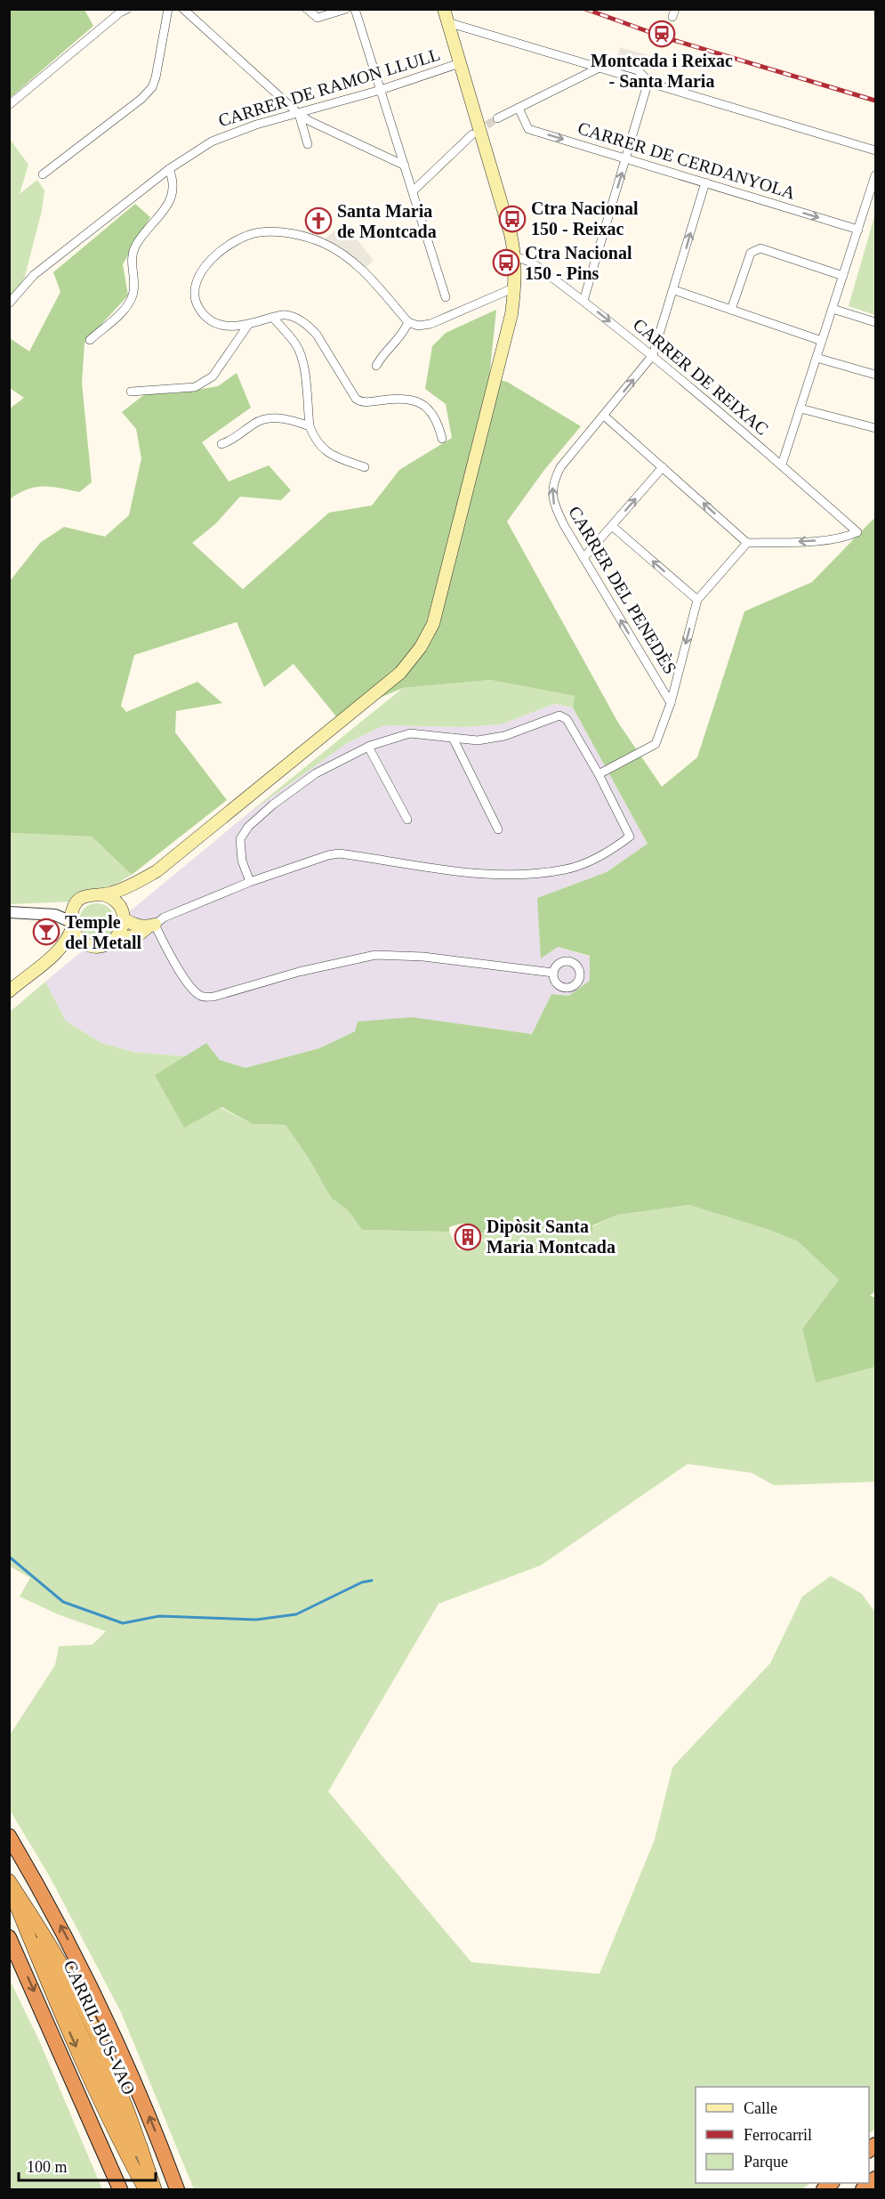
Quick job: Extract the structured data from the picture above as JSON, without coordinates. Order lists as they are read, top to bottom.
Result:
{
  "streets": {
    "highway": ["CARRIL BUS-VAO"],
    "street": [
      "CARRER DE RAMON LLULL",
      "CARRER DE CERDANYOLA",
      "CARRER DE REIXAC",
      "CARRER DEL PENEDÈS"
    ]
  },
  "crossings": [
    ["CARRER DE CERDANYOLA", "CARRER DEL PENEDÈS"],
    ["CARRER DE REIXAC", "CARRER DEL PENEDÈS"]
  ],
  "one_way": ["CARRER DE CERDANYOLA", "CARRER DEL PENEDÈS"],
  "places": {
    "station": ["Montcada i Reixac - Santa Maria"],
    "bus stop": ["Ctra Nacional 150 - Reixac", "Ctra Nacional 150 - Pins"],
    "church": ["Santa Maria de Montcada"],
    "bar": ["Temple del Metall"],
    "building": ["Dipòsit Santa Maria Montcada"]
  },
  "legend": ["Calle", "Ferrocarril", "Parque"],
  "scale_bar": "100 m"
}
